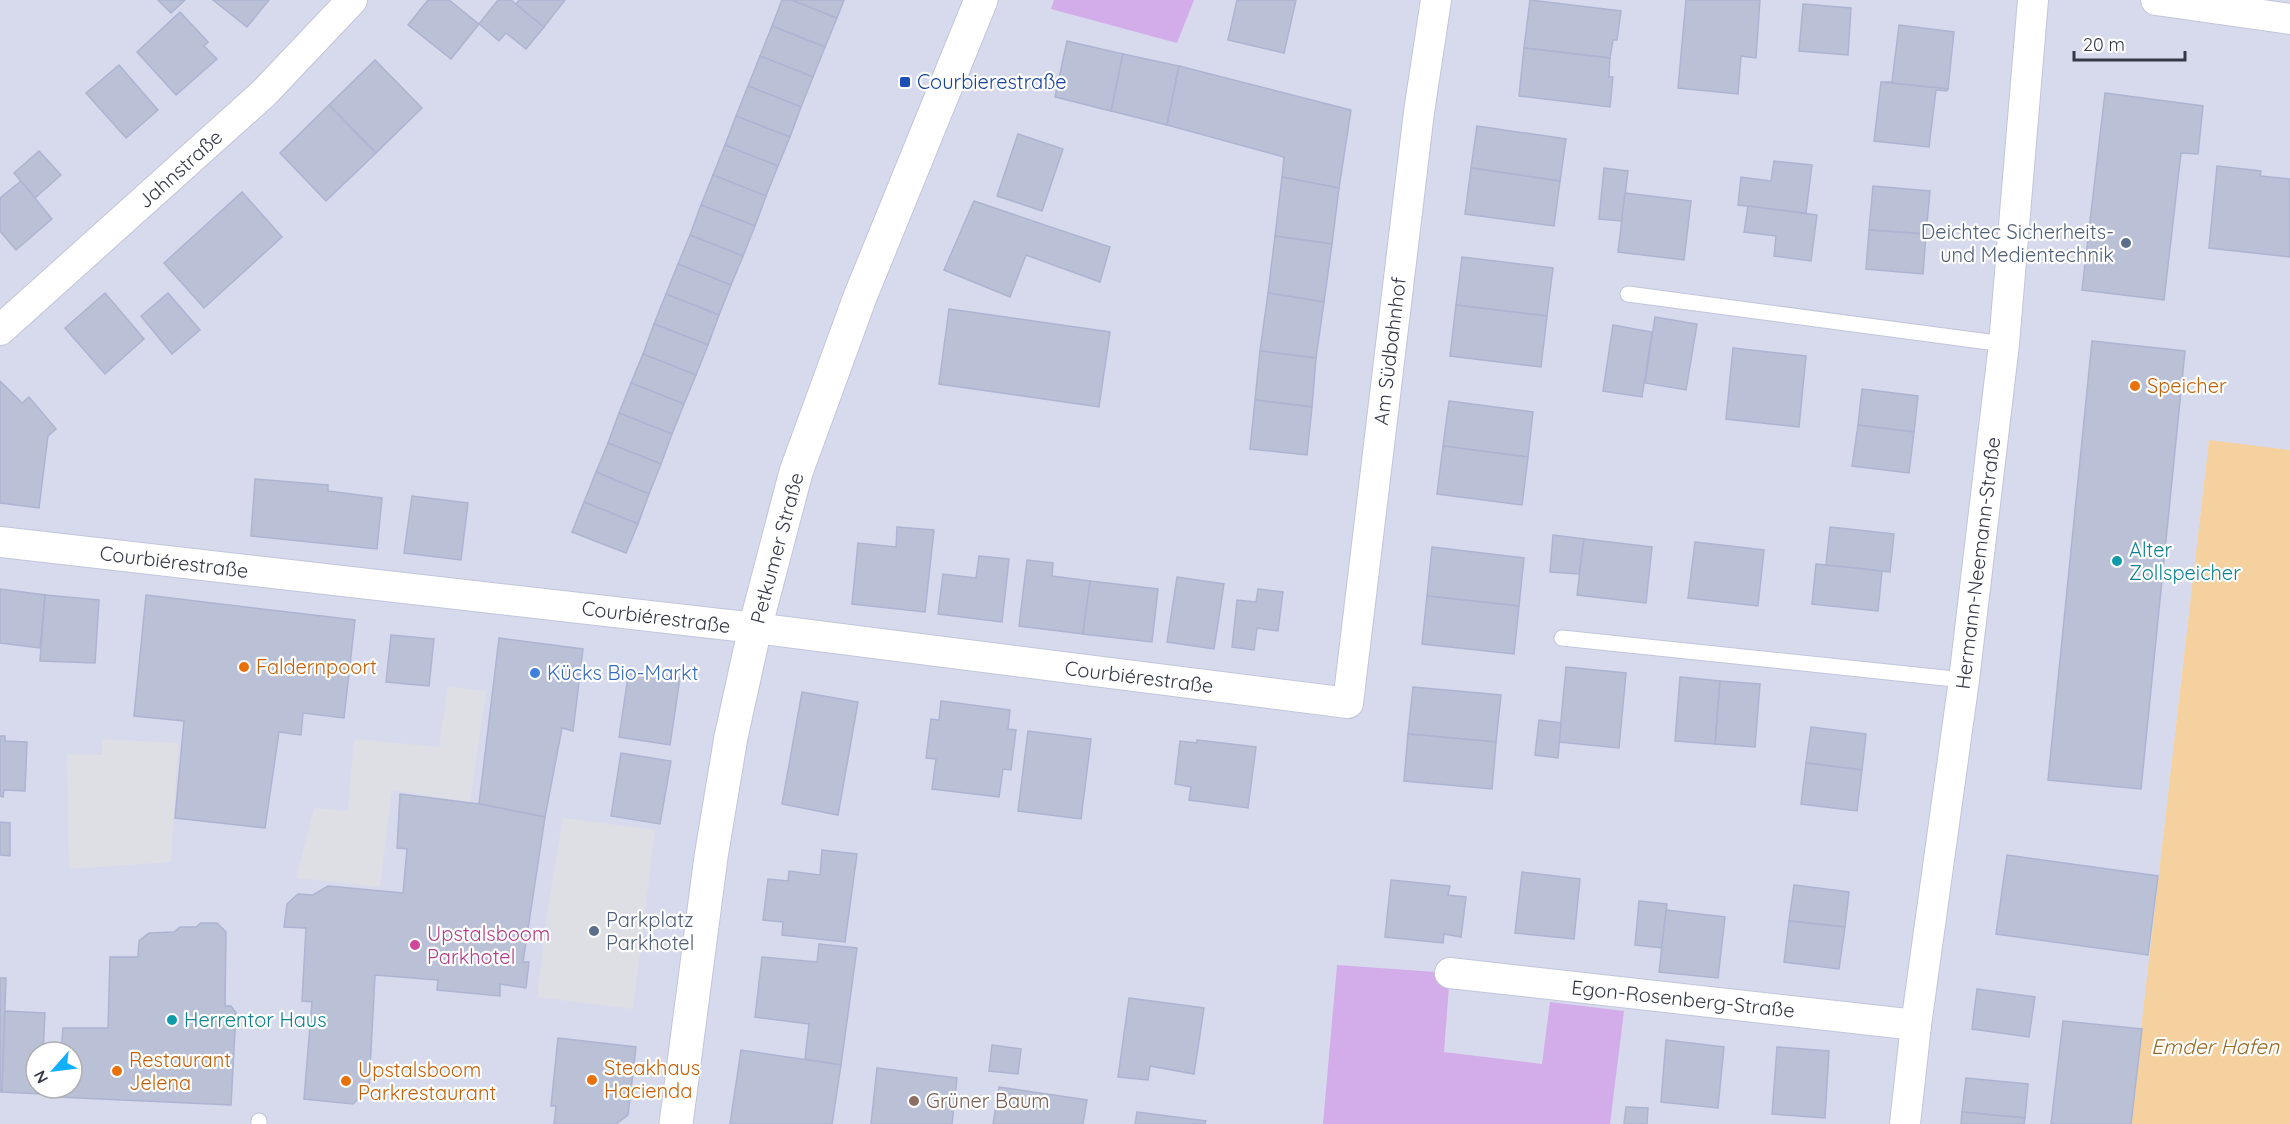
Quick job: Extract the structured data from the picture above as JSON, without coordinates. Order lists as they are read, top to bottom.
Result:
{
  "streets": {
    "street": [
      "Jahnstraße",
      "Am Südbahnhof",
      "Petkumer Straße",
      "Courbiérestraße",
      "Hermann-Neemann-Straße",
      "Egon-Rosenberg-Straße"
    ]
  },
  "crossings": [
    ["Am Südbahnhof", "Courbiérestraße"],
    ["Petkumer Straße", "Courbiérestraße"],
    ["Hermann-Neemann-Straße", "Egon-Rosenberg-Straße"]
  ],
  "water": ["Emder Hafen"],
  "places": {
    "transit": ["Courbierestraße"],
    "other": [
      "Deichtec Sicherheits- und Medientechnik",
      "Speicher",
      "Alter Zollspeicher",
      "Faldernpoort",
      "Kücks Bio-Markt",
      "Parkplatz Parkhotel",
      "Upstalsboom Parkhotel",
      "Herrentor Haus",
      "Restaurant Jelena",
      "Steakhaus Hacienda",
      "Upstalsboom Parkrestaurant",
      "Grüner Baum"
    ]
  },
  "scale_bar": "20 m",
  "north": "bottom left"
}
